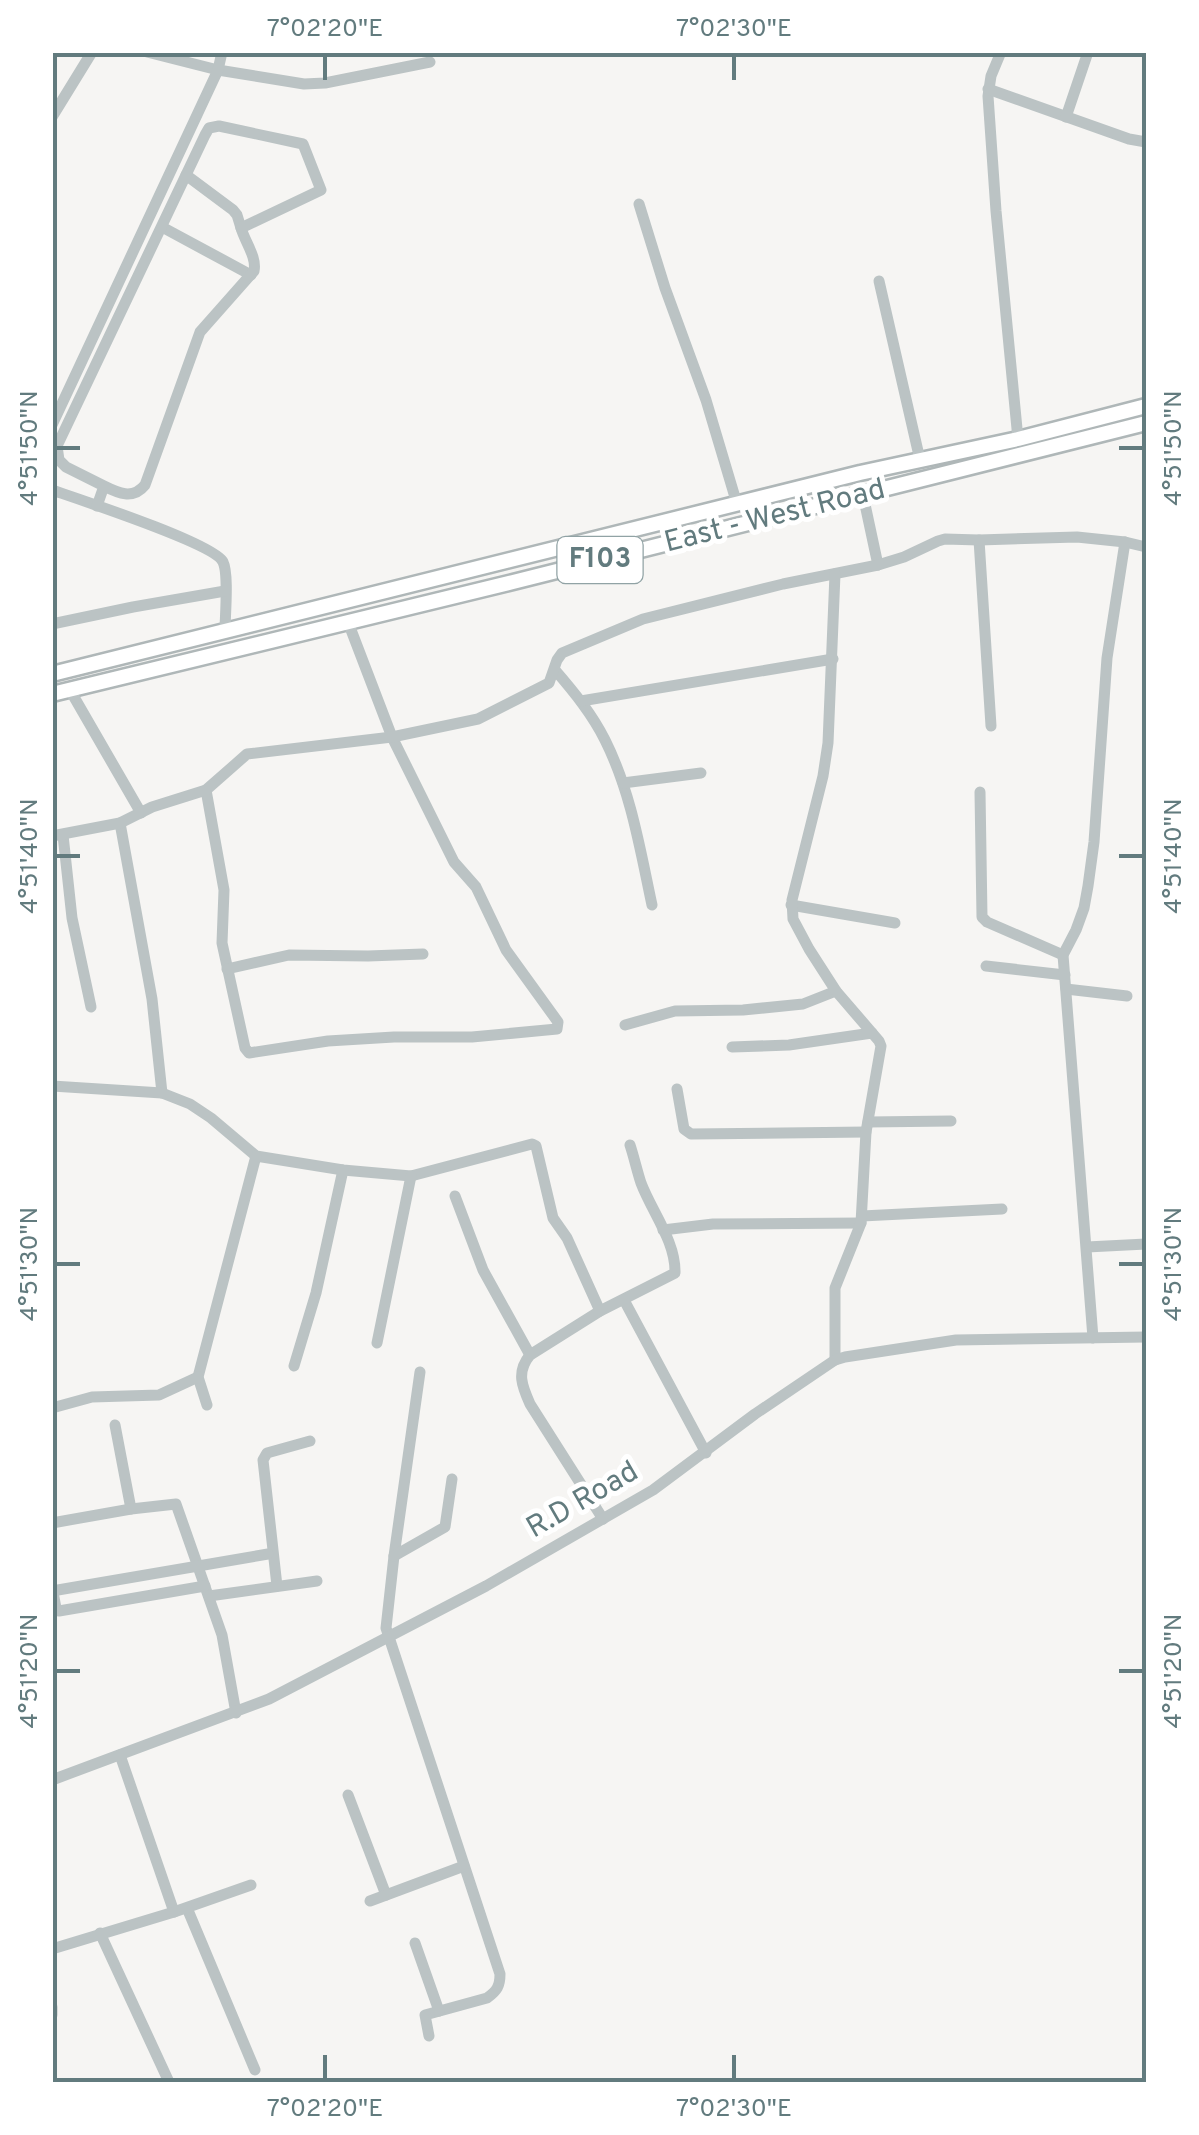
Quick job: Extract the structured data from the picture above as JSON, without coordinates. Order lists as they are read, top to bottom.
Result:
{
  "streets": {
    "main road": ["East - West Road", "F103"],
    "street": ["R.D Road"]
  },
  "coordinates": [
    "7°02'20\"E",
    "7°02'30\"E",
    "4°51'50\"N",
    "4°51'40\"N",
    "4°51'30\"N",
    "4°51'20\"N"
  ]
}
